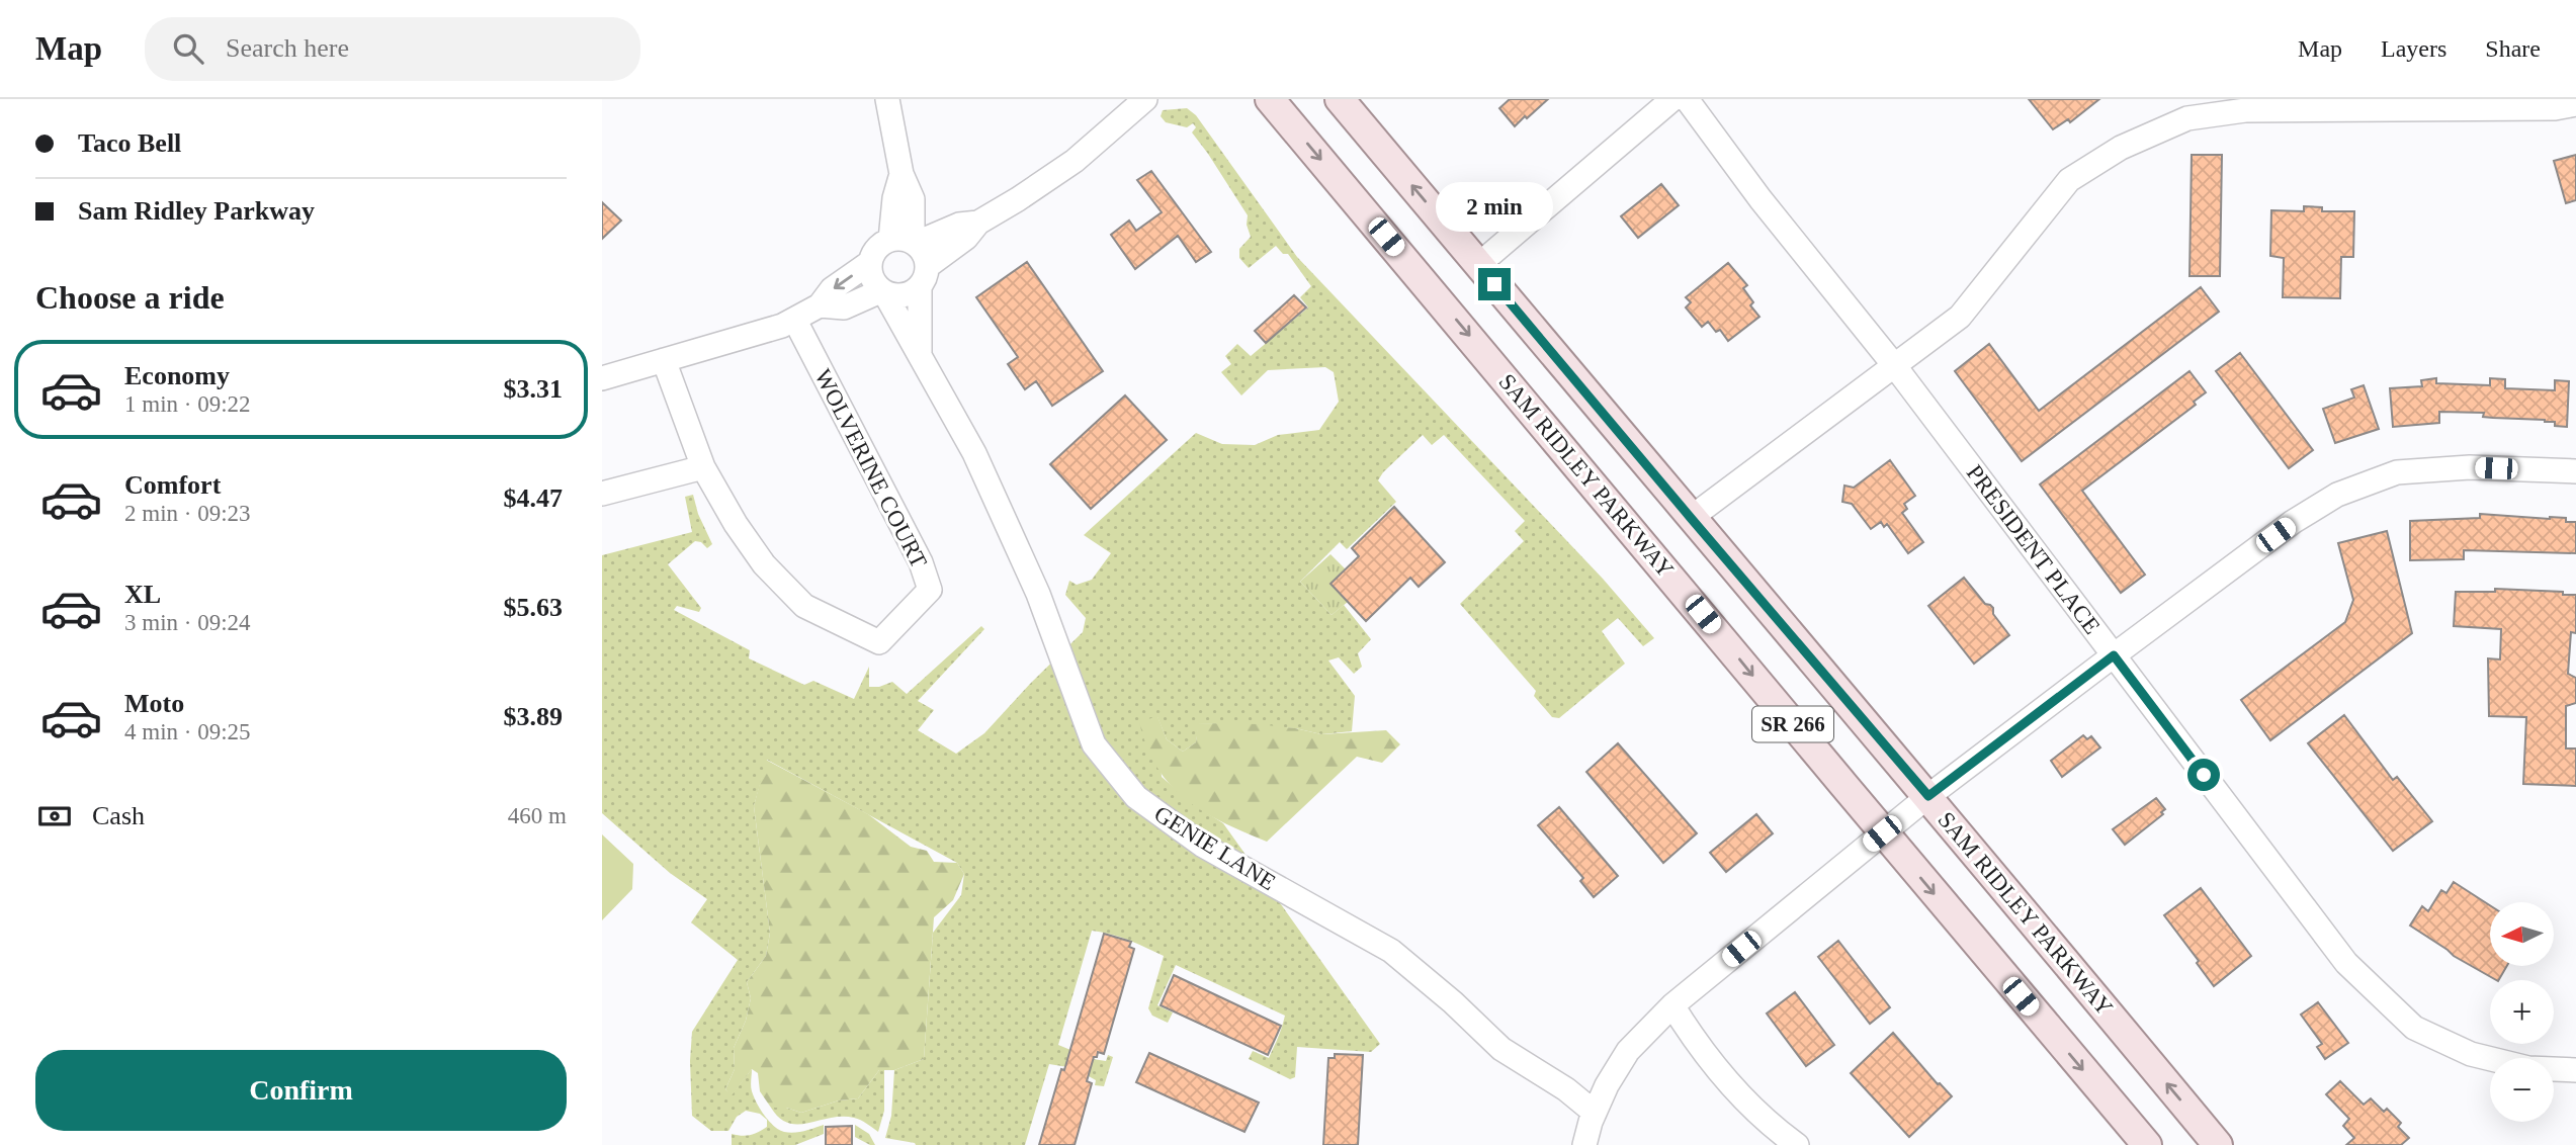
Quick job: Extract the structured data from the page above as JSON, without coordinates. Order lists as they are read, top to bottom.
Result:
{
  "streets": {
    "main road": ["SAM RIDLEY PARKWAY", "SR 266"],
    "street": ["WOLVERINE COURT", "PRESIDENT PLACE", "GENIE LANE"]
  },
  "north": "left",
  "page": {
    "header": "Map",
    "search": "Search here",
    "nav": ["Map", "Layers", "Share"],
    "banner": ["Taco Bell", "Sam Ridley Parkway"],
    "bubble": "2 min",
    "heading": "Choose a ride",
    "list": [
      {
        "name": "Economy",
        "note": "1 min · 09:22",
        "value": "$3.31"
      },
      {
        "name": "Comfort",
        "note": "2 min · 09:23",
        "value": "$4.47"
      },
      {
        "name": "XL",
        "note": "3 min · 09:24",
        "value": "$5.63"
      },
      {
        "name": "Moto",
        "note": "4 min · 09:25",
        "value": "$3.89"
      }
    ],
    "pay": ["Cash", "460 m"],
    "map_buttons": ["+", "−"],
    "buttons": "Confirm"
  }
}
